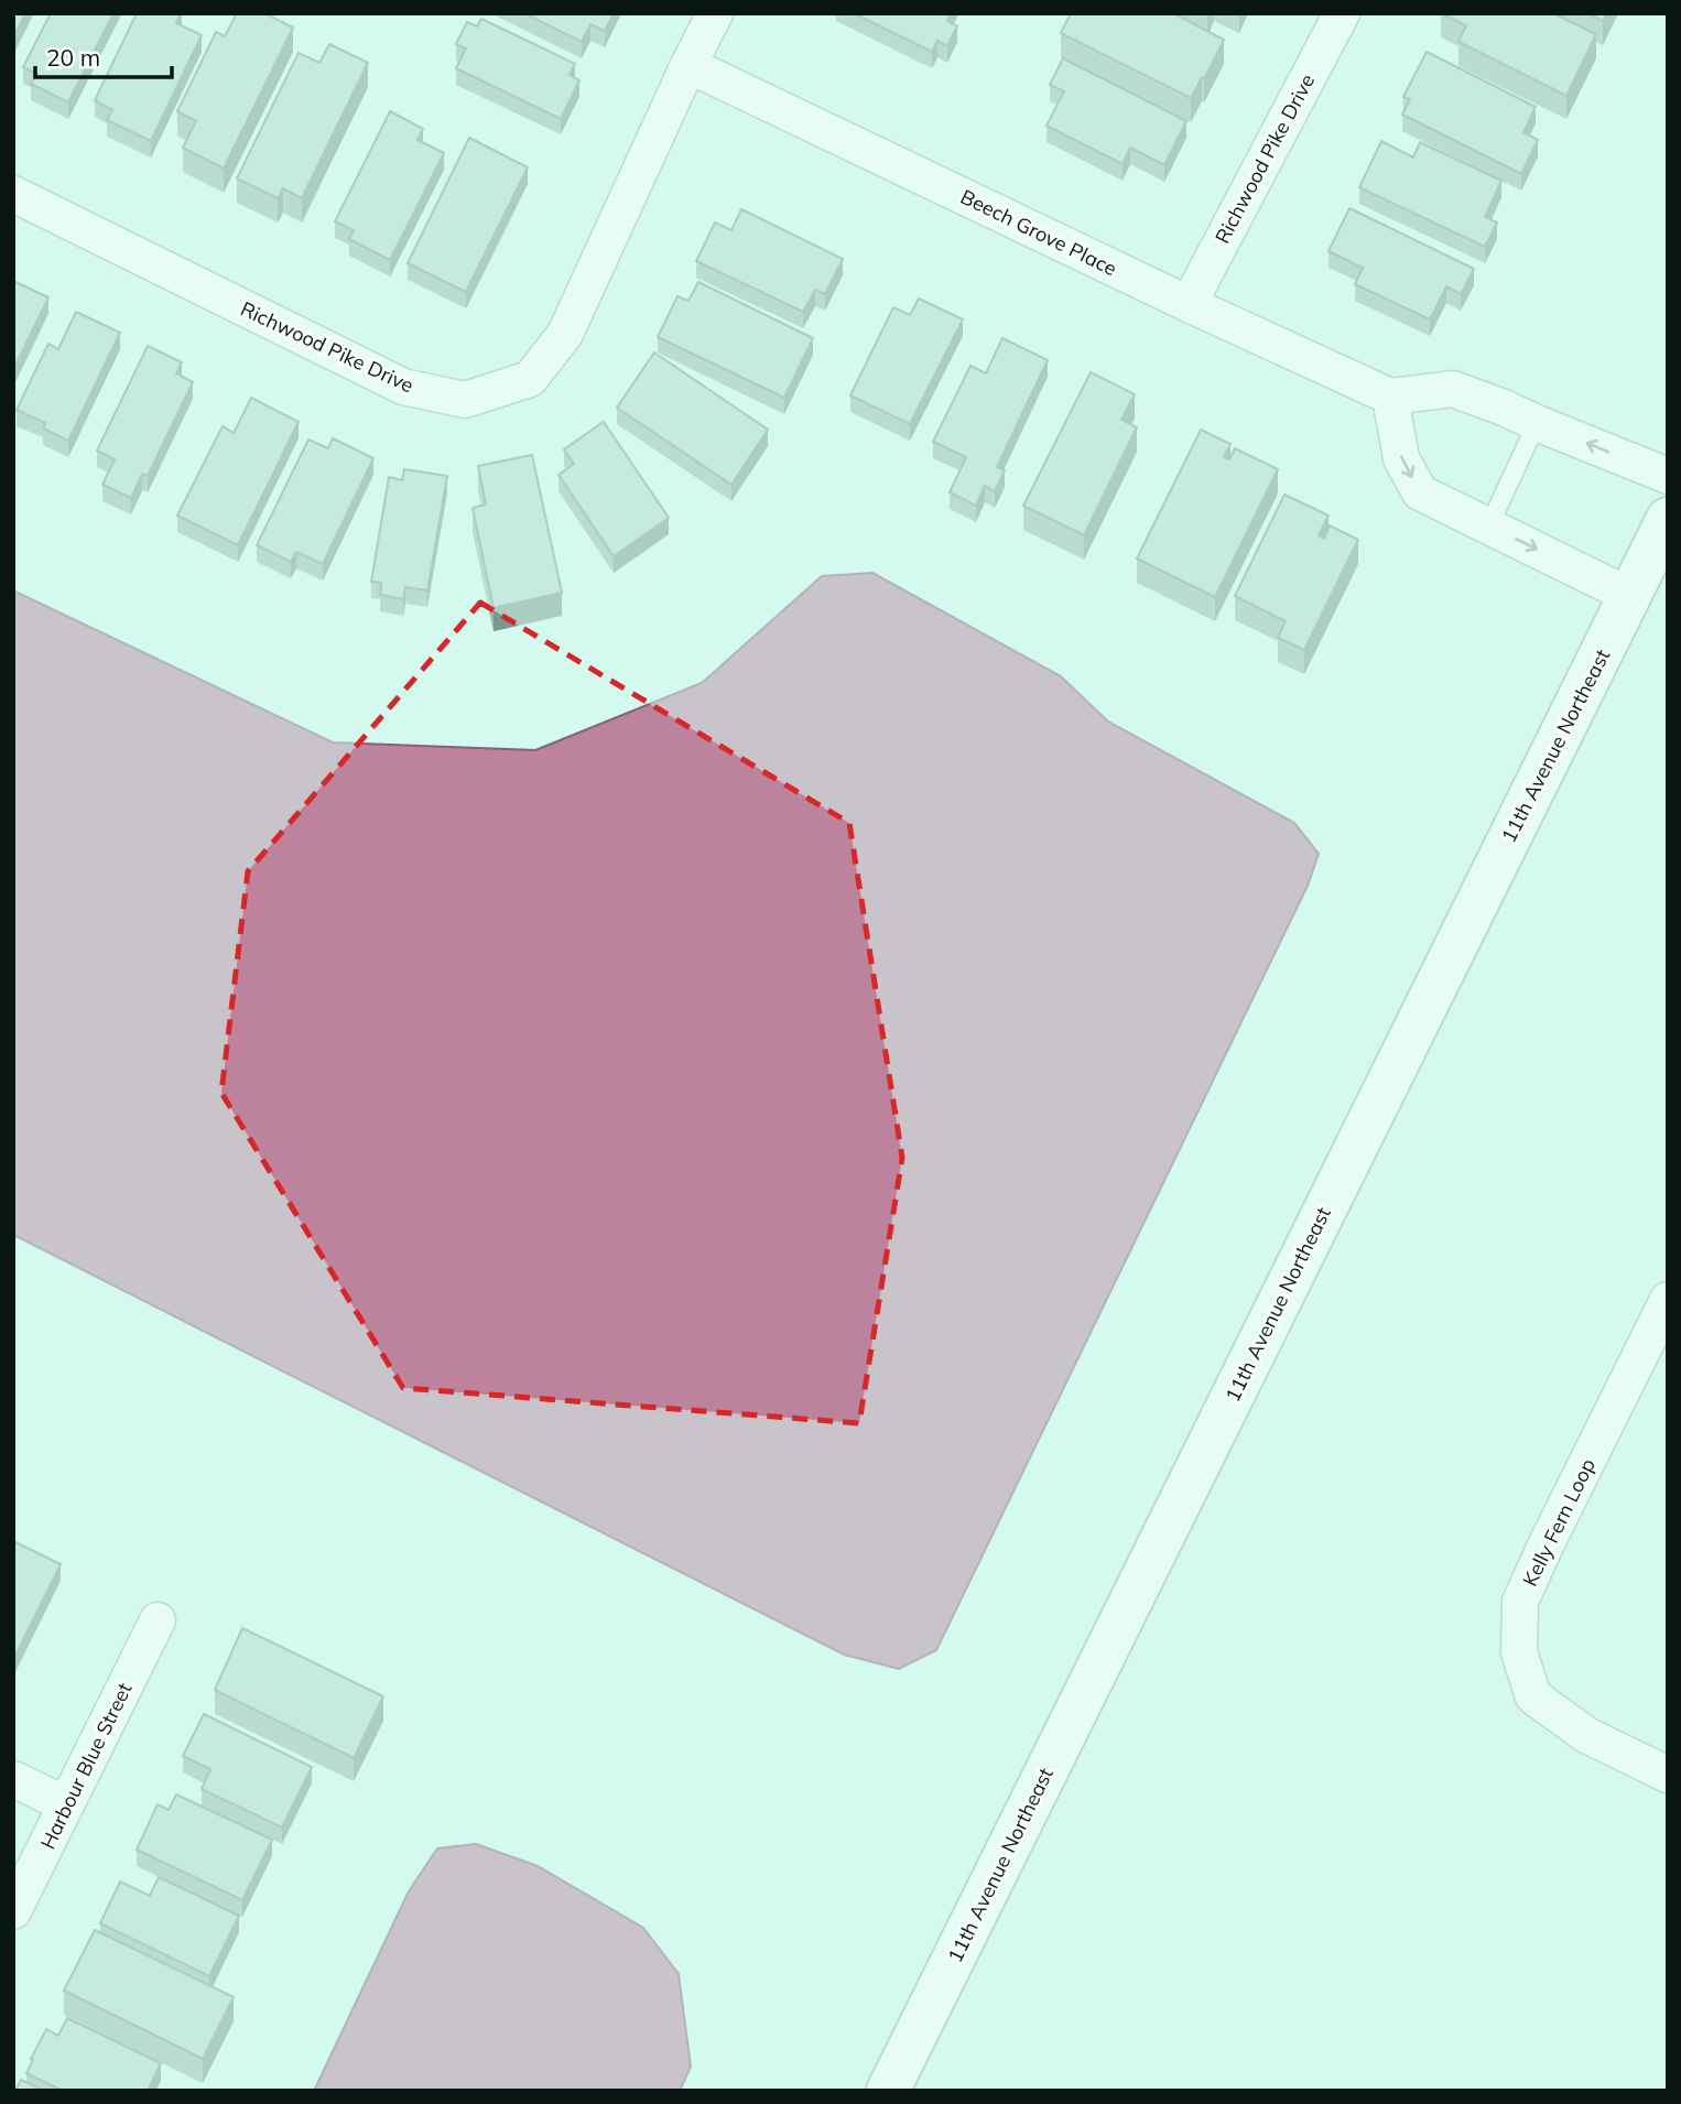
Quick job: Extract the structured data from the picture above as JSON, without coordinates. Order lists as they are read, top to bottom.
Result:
{
  "streets": {
    "street": [
      "Richwood Pike Drive",
      "Beech Grove Place",
      "11th Avenue Northeast",
      "Kelly Fern Loop",
      "Harbour Blue Street"
    ]
  },
  "crossings": [
    ["Richwood Pike Drive", "Beech Grove Place"]
  ],
  "scale_bar": "20 m"
}
